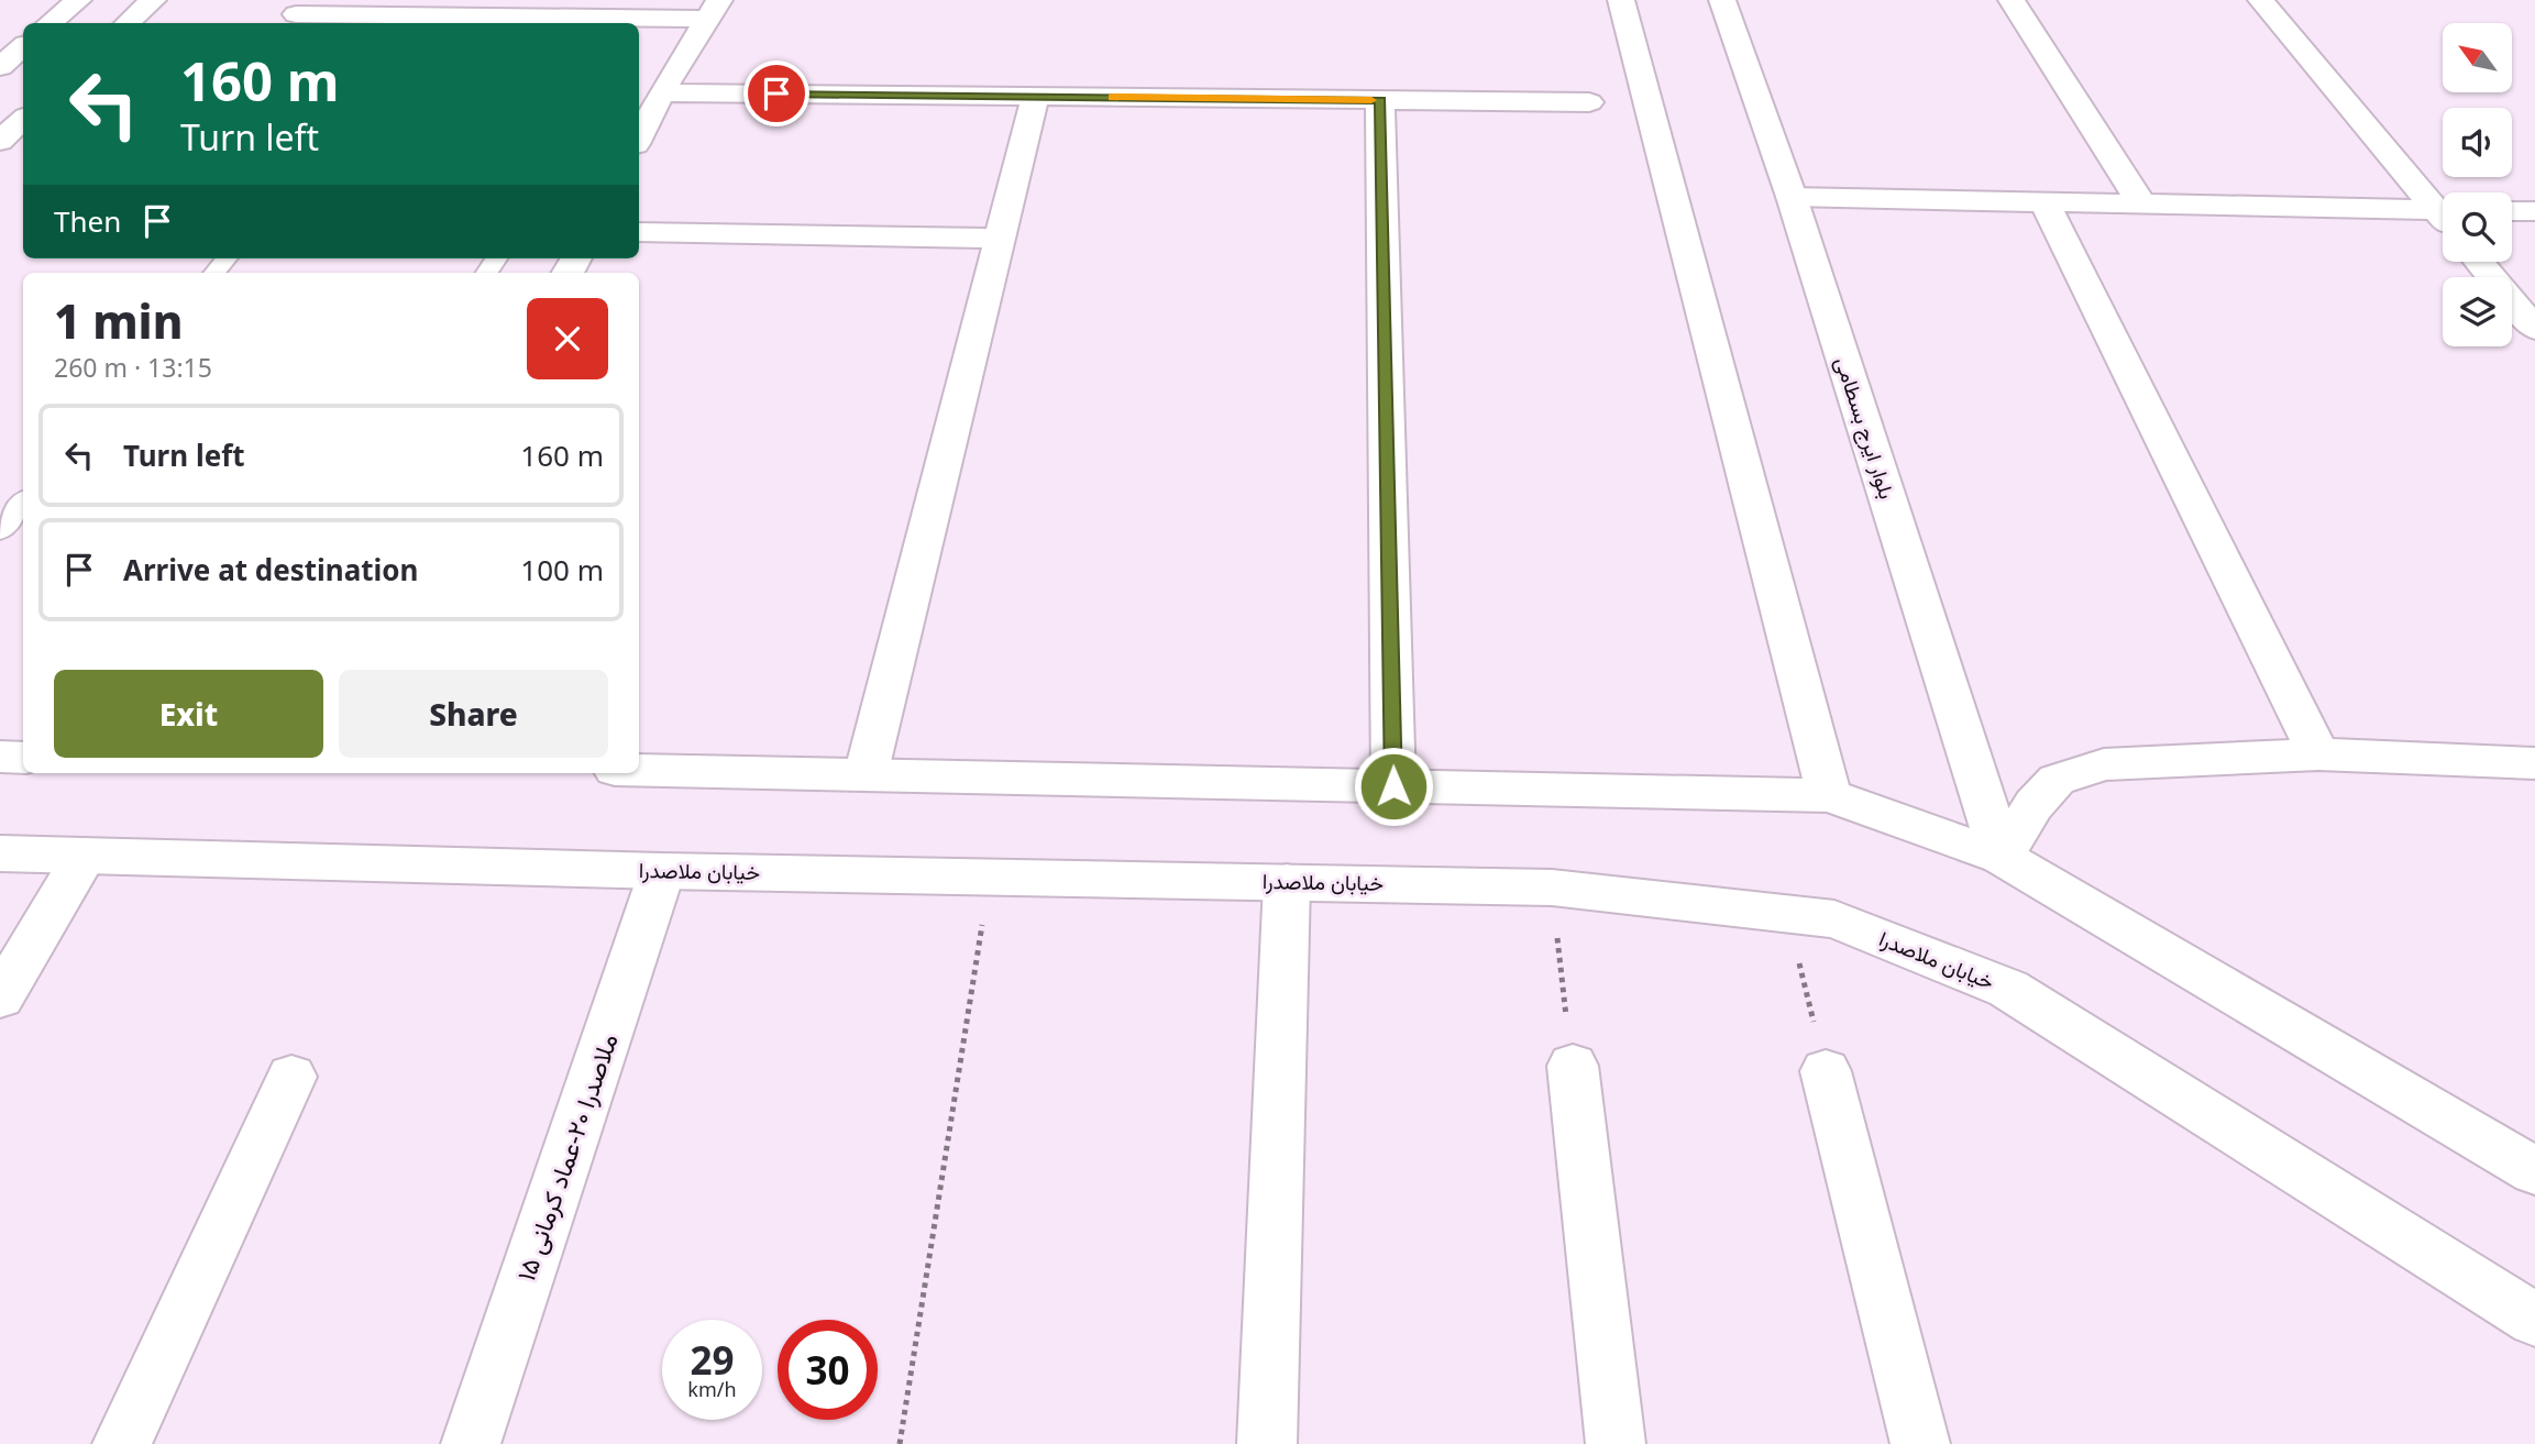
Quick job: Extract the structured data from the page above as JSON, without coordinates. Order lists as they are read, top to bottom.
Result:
{
  "streets": {
    "street": ["بلوار ایرج بسطامی", "خیابان ملاصدرا", "ملاصدرا ۲۰-عماد کرمانی ۱۵"]
  },
  "crossings": [
    ["خیابان ملاصدرا", "ملاصدرا ۲۰-عماد کرمانی ۱۵"]
  ],
  "north": "top left",
  "page": {
    "turn": ["160 m", "Turn left"],
    "then": "Then",
    "heading": ["1 min", "260 m · 13:15"],
    "list": [
      {
        "name": "Turn left",
        "value": "160 m"
      },
      {
        "name": "Arrive at destination",
        "value": "100 m"
      }
    ],
    "buttons": ["Exit", "Share"],
    "speed": "29 km/h",
    "limit": "30"
  }
}
